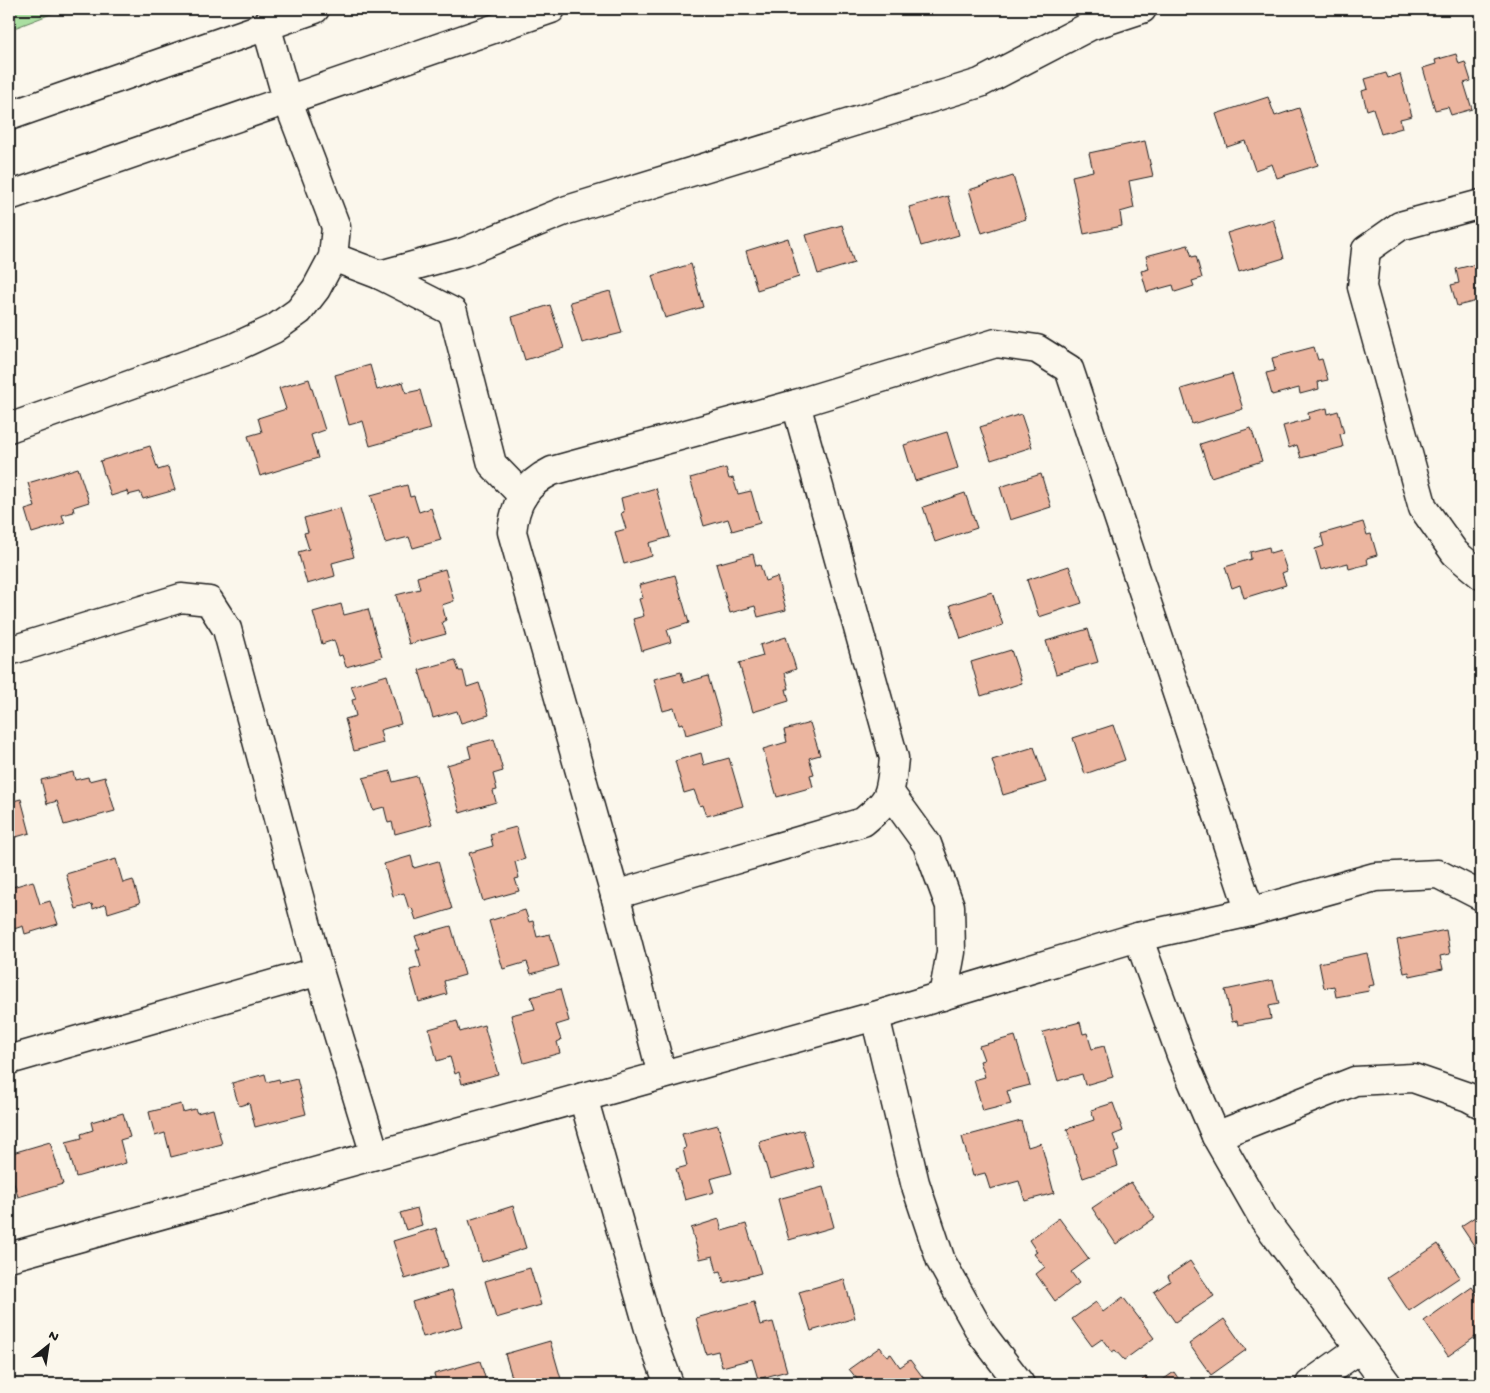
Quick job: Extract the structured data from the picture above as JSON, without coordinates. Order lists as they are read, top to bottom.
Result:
{
  "north": "top right"
}
